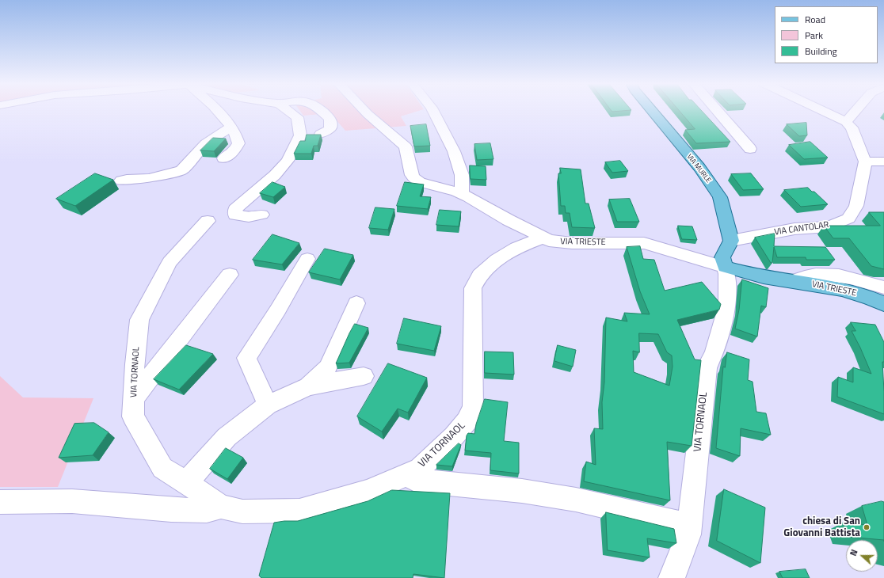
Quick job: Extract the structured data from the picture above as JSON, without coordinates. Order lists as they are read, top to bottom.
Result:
{
  "streets": {
    "main road": ["VIA MURLE", "VIA TRIESTE"],
    "street": ["VIA CANTOLAR", "VIA TORNAOL"]
  },
  "crossings": [
    ["VIA MURLE", "VIA CANTOLAR"],
    ["VIA TRIESTE", "VIA TORNAOL"]
  ],
  "places": ["chiesa di San Giovanni Battista"],
  "legend": ["Road", "Park", "Building"],
  "north": "left"
}
